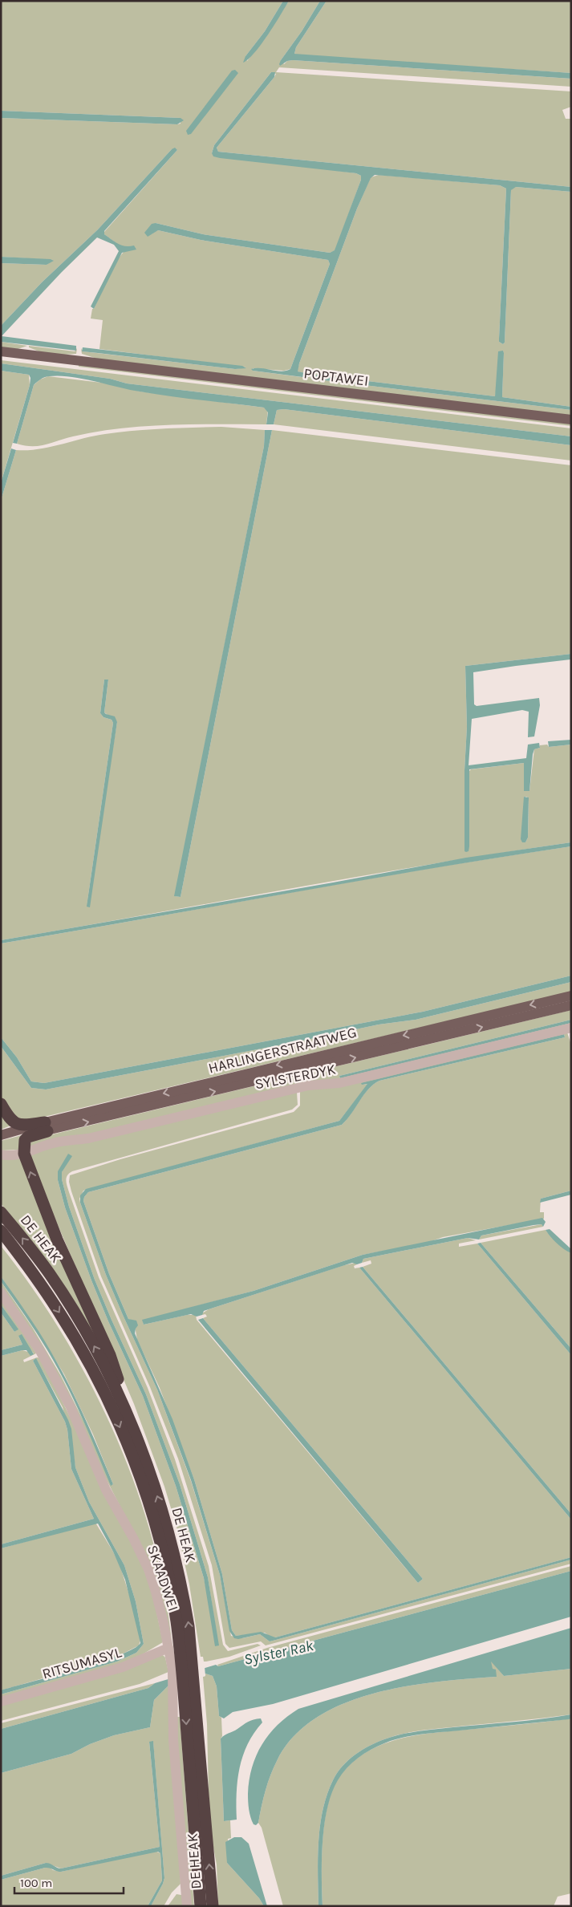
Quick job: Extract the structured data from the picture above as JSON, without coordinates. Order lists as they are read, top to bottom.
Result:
{
  "streets": {
    "highway": ["DE HEAK"],
    "main road": ["POPTAWEI", "HARLINGERSTRAATWEG"],
    "street": ["SYLSTERDYK", "SKAADWEI", "RITSUMASYL"]
  },
  "crossings": [
    ["DE HEAK", "SKAADWEI"],
    ["SKAADWEI", "RITSUMASYL"]
  ],
  "water": ["Sylster Rak"],
  "scale_bar": "100 m"
}
